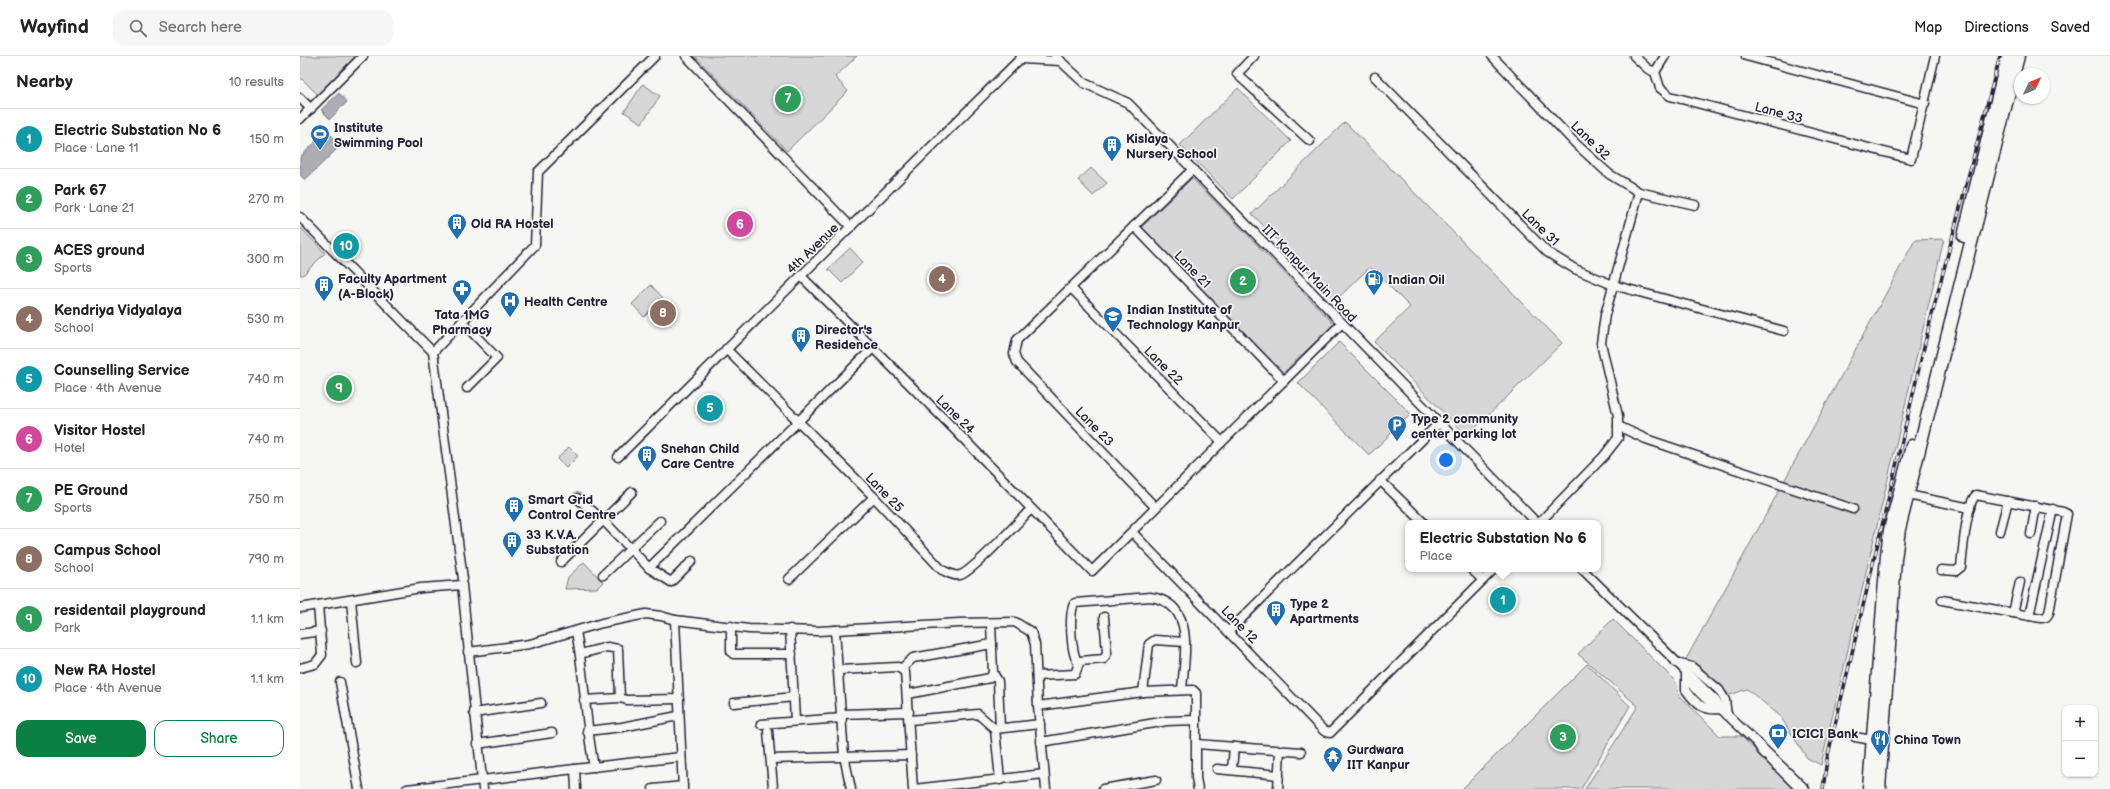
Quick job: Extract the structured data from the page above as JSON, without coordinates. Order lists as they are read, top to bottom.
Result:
{
  "streets": {
    "street": [
      "Lane 33",
      "Lane 32",
      "Lane 31",
      "4th Avenue",
      "Lane 21",
      "IIT Kanpur Main Road",
      "Lane 22",
      "Lane 24",
      "Lane 23",
      "Lane 25",
      "Lane 12"
    ]
  },
  "crossings": [
    ["4th Avenue", "Lane 24"],
    ["4th Avenue", "Lane 25"],
    ["Lane 22", "Lane 23"],
    ["Lane 24", "Lane 25"],
    ["Lane 24", "Lane 12"]
  ],
  "places": {
    "sports": ["Institute Swimming Pool"],
    "building": [
      "Kislaya Nursery School",
      "Old RA Hostel",
      "Faculty Apartment (A-Block)",
      "Director's Residence",
      "Snehan Child Care Centre",
      "Smart Grid Control Centre",
      "33 K.V.A. Substation",
      "Type 2 Apartments"
    ],
    "fuel station": ["Indian Oil"],
    "pharmacy": ["Tata 1MG Pharmacy"],
    "hospital": ["Health Centre"],
    "school or university": ["Indian Institute of Technology Kanpur"],
    "parking": ["Type 2 community center parking lot"],
    "bank": ["ICICI Bank"],
    "restaurant": ["China Town"],
    "temple": ["Gurdwara IIT Kanpur"]
  },
  "north": "top right",
  "page": {
    "header": "Wayfind",
    "search": "Search here",
    "nav": ["Map", "Directions", "Saved"],
    "heading": ["Nearby", "10 results"],
    "pins": [
      "7",
      "6",
      "10",
      "4",
      "2",
      "8",
      "9",
      "5",
      "1",
      "3"
    ],
    "list": [
      {
        "mark": "1",
        "name": "Electric Substation No 6",
        "note": "Place · Lane 11",
        "value": "150 m"
      },
      {
        "mark": "2",
        "name": "Park 67",
        "note": "Park · Lane 21",
        "value": "270 m"
      },
      {
        "mark": "3",
        "name": "ACES ground",
        "note": "Sports",
        "value": "300 m"
      },
      {
        "mark": "4",
        "name": "Kendriya Vidyalaya",
        "note": "School",
        "value": "530 m"
      },
      {
        "mark": "5",
        "name": "Counselling Service",
        "note": "Place · 4th Avenue",
        "value": "740 m"
      },
      {
        "mark": "6",
        "name": "Visitor Hostel",
        "note": "Hotel",
        "value": "740 m"
      },
      {
        "mark": "7",
        "name": "PE Ground",
        "note": "Sports",
        "value": "750 m"
      },
      {
        "mark": "8",
        "name": "Campus School",
        "note": "School",
        "value": "790 m"
      },
      {
        "mark": "9",
        "name": "residentail playground",
        "note": "Park",
        "value": "1.1 km"
      },
      {
        "mark": "10",
        "name": "New RA Hostel",
        "note": "Place · 4th Avenue",
        "value": "1.1 km"
      }
    ],
    "popup": ["Electric Substation No 6", "Place"],
    "map_buttons": ["+", "−"],
    "buttons": ["Save", "Share"]
  }
}
